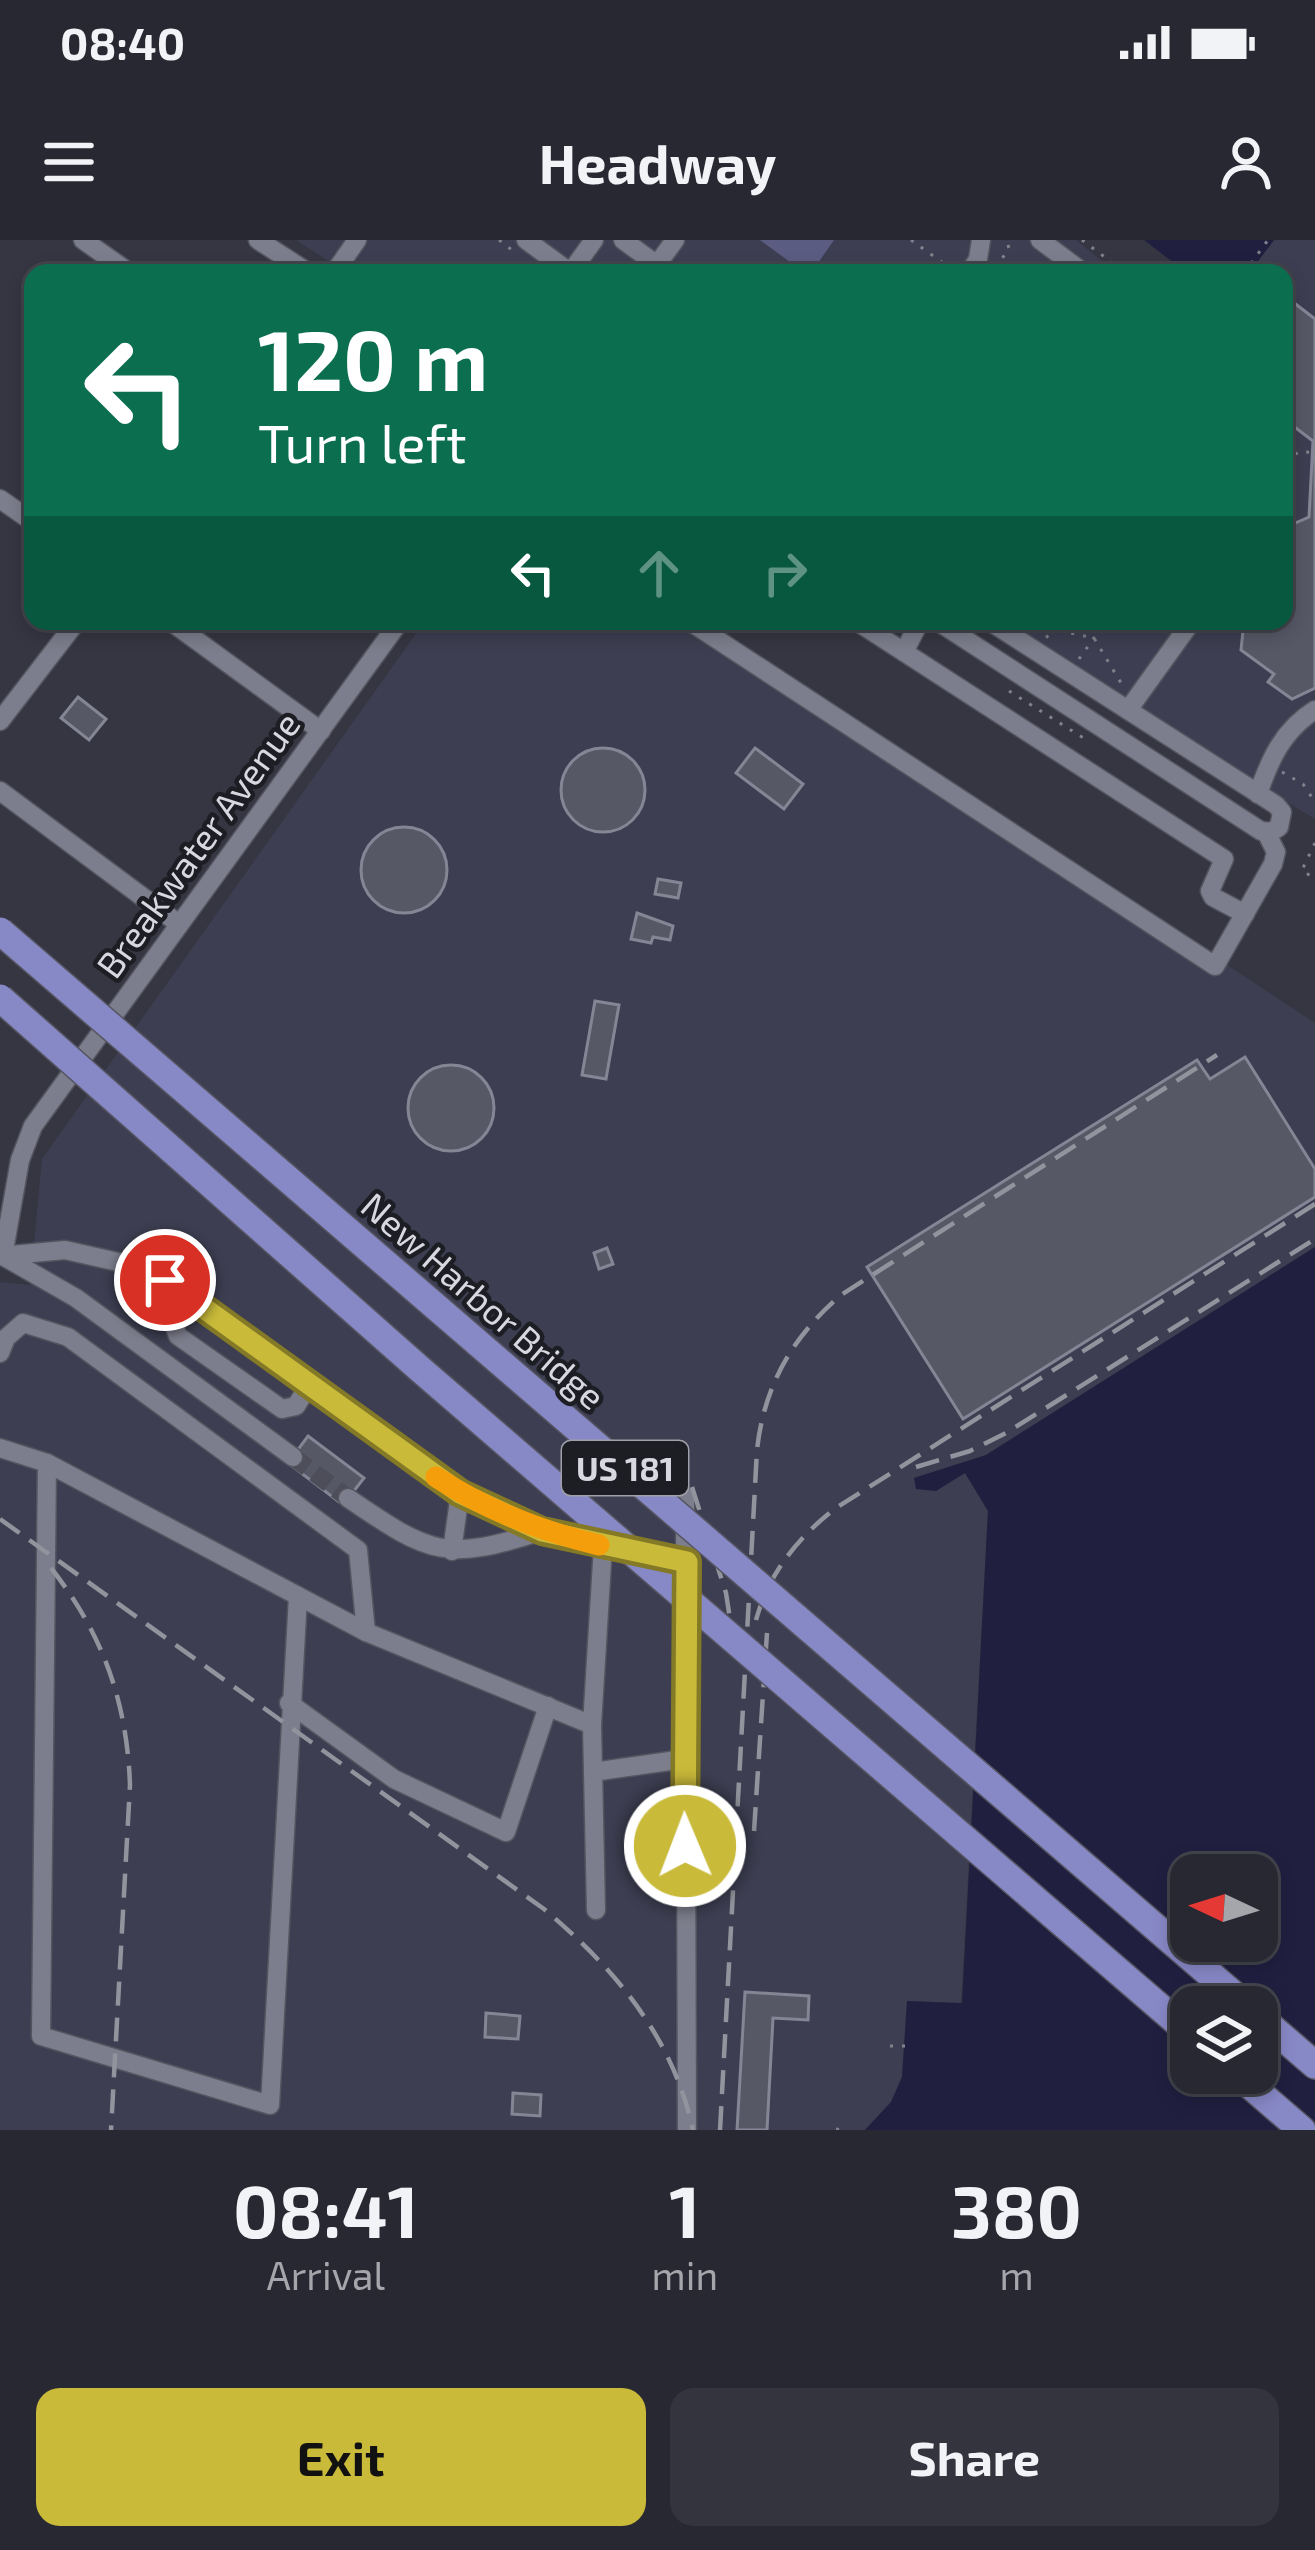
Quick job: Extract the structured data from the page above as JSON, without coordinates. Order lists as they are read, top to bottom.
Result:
{
  "streets": {
    "highway": ["New Harbor Bridge", "US 181"],
    "street": ["Breakwater Avenue"]
  },
  "north": "left",
  "page": {
    "status": "08:40",
    "header": "Headway",
    "turn": ["120 m", "Turn left"],
    "eta": [
      "08:41",
      "Arrival",
      "1",
      "min",
      "380",
      "m"
    ],
    "buttons": ["Exit", "Share"]
  }
}
